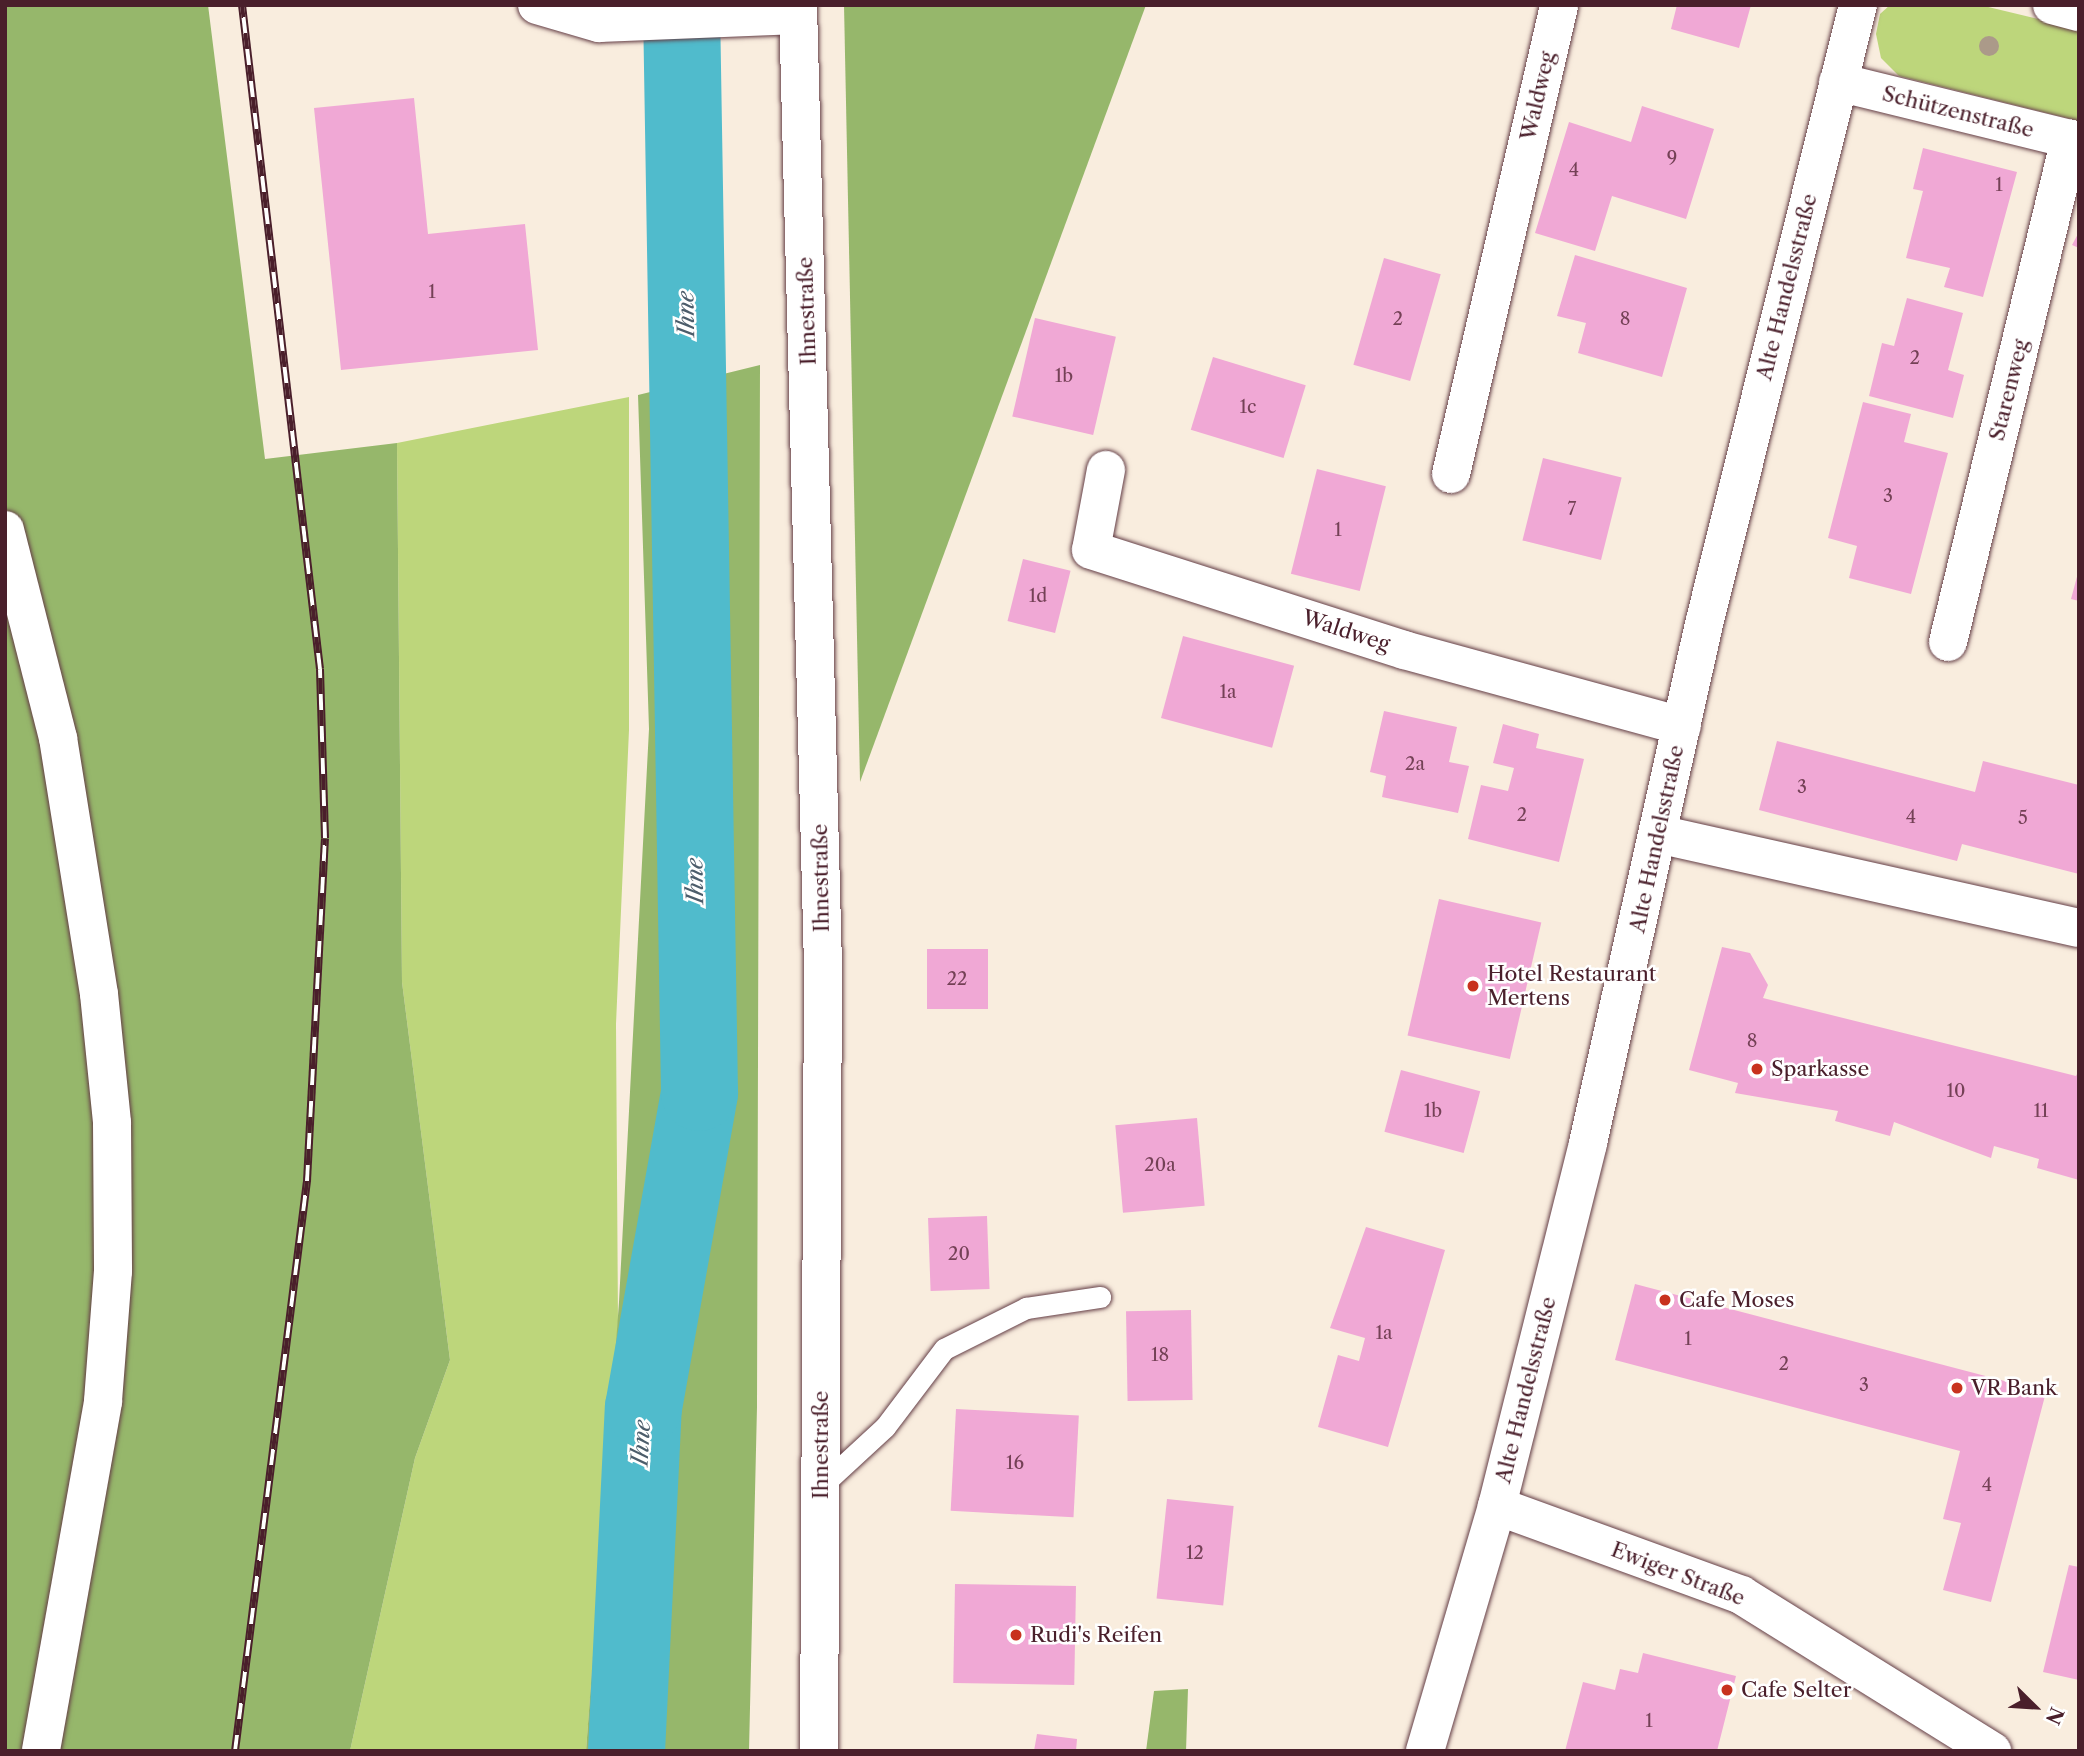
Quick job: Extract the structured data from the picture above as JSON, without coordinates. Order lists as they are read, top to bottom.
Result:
{
  "streets": {
    "street": [
      "Waldweg",
      "Schützenstraße",
      "Alte Handelsstraße",
      "Ihnestraße",
      "Starenweg",
      "Ewiger Straße"
    ]
  },
  "crossings": [
    ["Waldweg", "Alte Handelsstraße"],
    ["Schützenstraße", "Alte Handelsstraße"],
    ["Schützenstraße", "Starenweg"],
    ["Alte Handelsstraße", "Ewiger Straße"]
  ],
  "water": ["Ihne"],
  "places": [
    "Hotel Restaurant Mertens",
    "Sparkasse",
    "Cafe Moses",
    "VR Bank",
    "Rudi's Reifen",
    "Cafe Selter"
  ],
  "house_numbers": [
    "9",
    "4",
    "1",
    "1",
    "2",
    "8",
    "2",
    "1b",
    "1c",
    "3",
    "7",
    "1",
    "1d",
    "1a",
    "2a",
    "3",
    "2",
    "4",
    "5",
    "22",
    "8",
    "10",
    "1b",
    "11",
    "20a",
    "20",
    "1a",
    "1",
    "18",
    "2",
    "3",
    "16",
    "4",
    "12",
    "1"
  ],
  "north": "bottom right"
}
